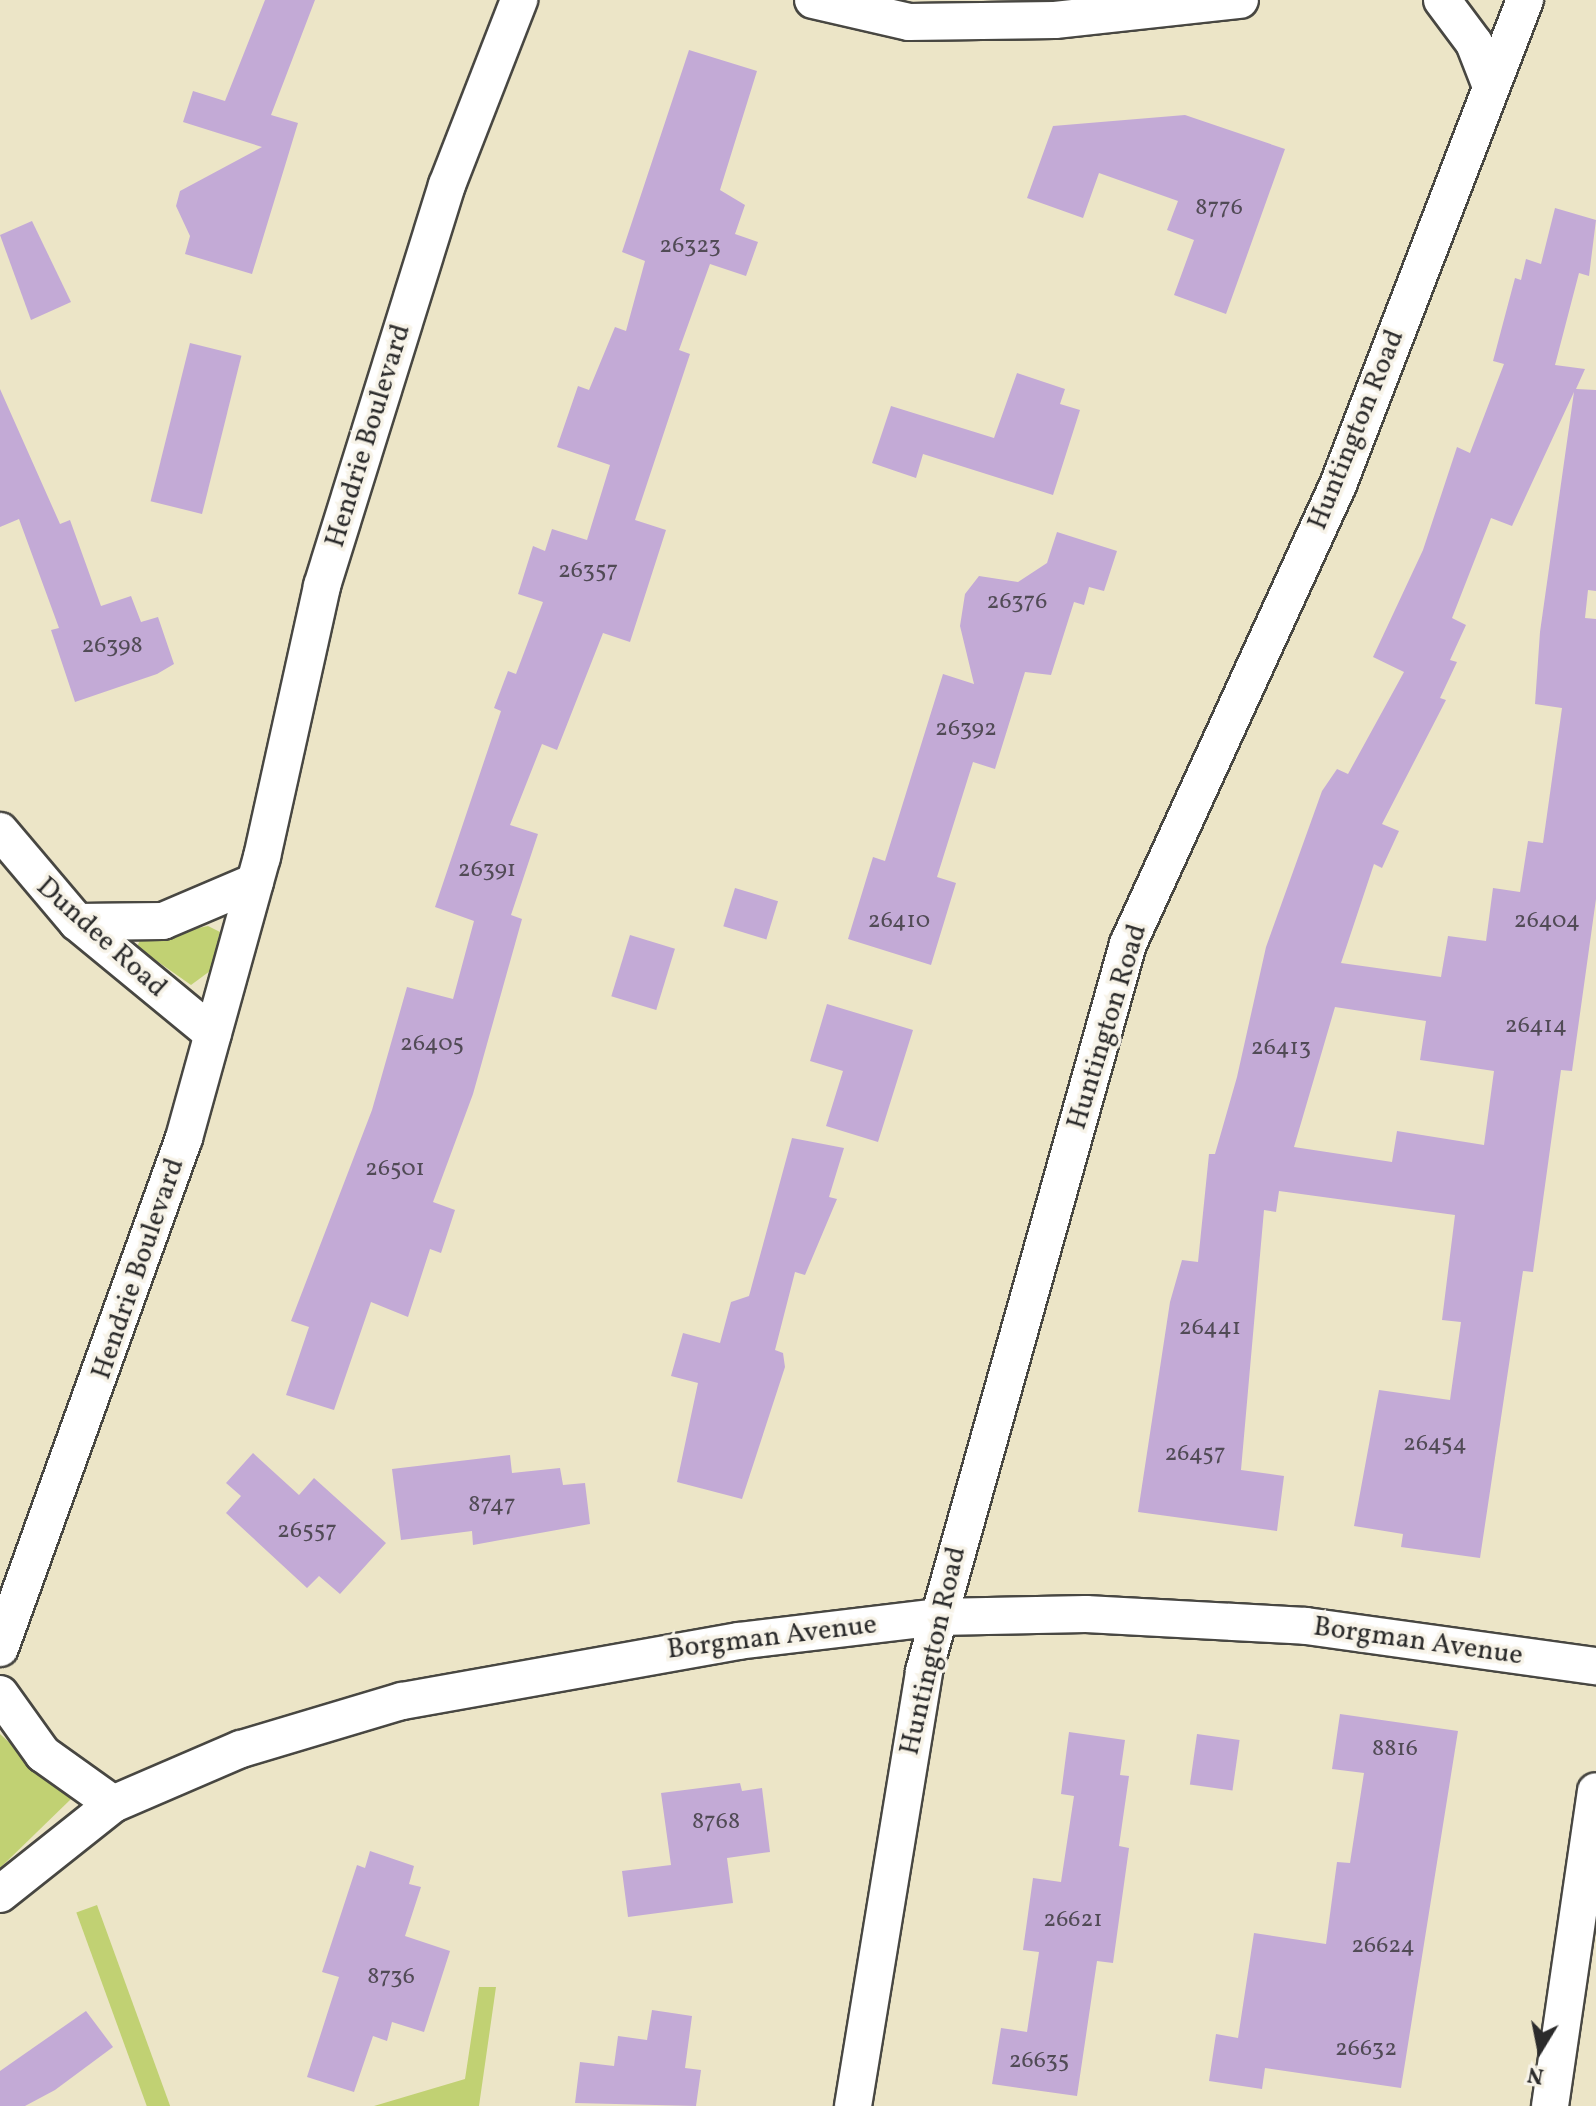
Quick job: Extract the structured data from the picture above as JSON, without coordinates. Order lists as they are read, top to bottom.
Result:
{
  "streets": {
    "street": [
      "Huntington Road",
      "Hendrie Boulevard",
      "Dundee Road",
      "Borgman Avenue"
    ]
  },
  "crossings": [
    ["Huntington Road", "Borgman Avenue"],
    ["Hendrie Boulevard", "Dundee Road"]
  ],
  "house_numbers": [
    "8776",
    "26323",
    "26357",
    "26376",
    "26398",
    "26392",
    "26391",
    "26410",
    "26404",
    "26414",
    "26405",
    "26413",
    "26501",
    "26441",
    "26454",
    "26457",
    "8747",
    "26557",
    "8816",
    "8768",
    "26621",
    "26624",
    "8736",
    "26632",
    "26635"
  ],
  "north": "bottom"
}
